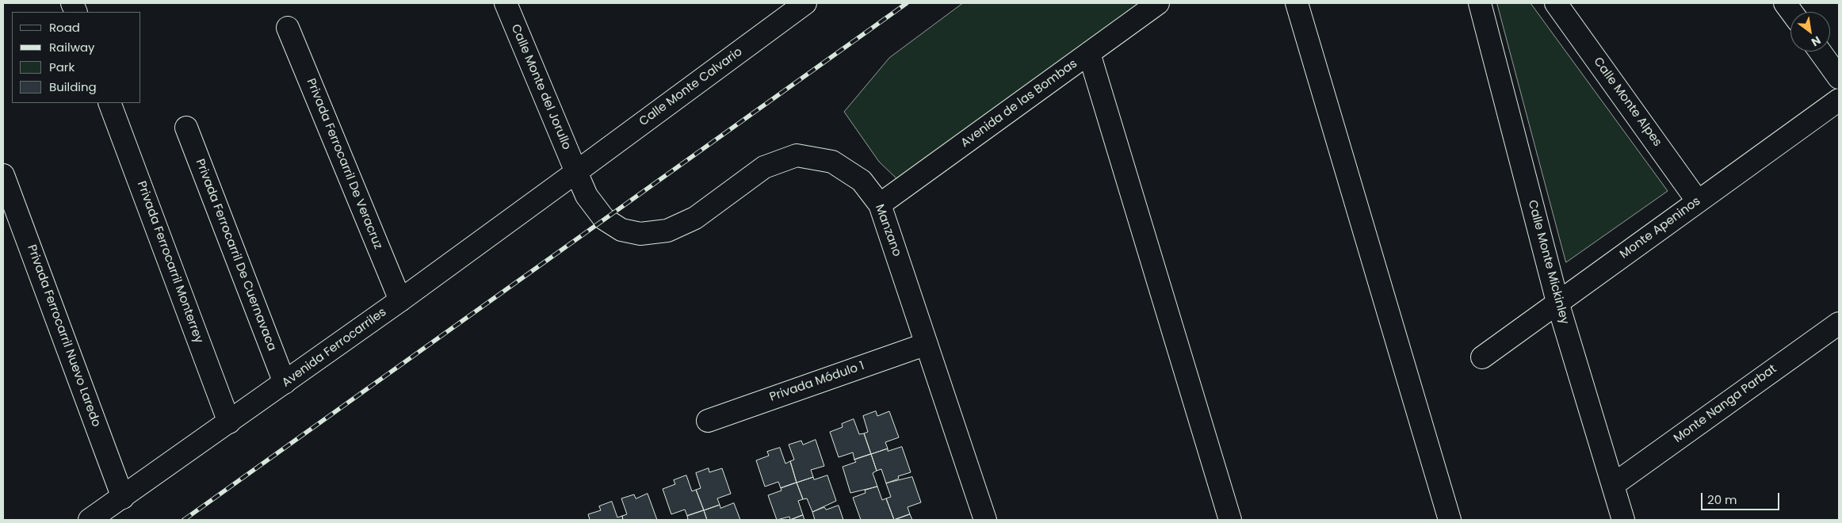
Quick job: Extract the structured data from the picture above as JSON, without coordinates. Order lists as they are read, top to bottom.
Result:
{
  "streets": {
    "street": [
      "Calle Monte del Jorullo",
      "Calle Monte Calvario",
      "Calle Monte Alpes",
      "Avenida de las Bombas",
      "Privada Ferrocarril De Veracruz",
      "Monte Apeninos",
      "Manzano",
      "Privada Ferrocarril De Cuernavaca",
      "Privada Ferrocarril Monterrey",
      "Calle Monte Mickinley",
      "Privada Ferrocarril Nuevo Laredo",
      "Avenida Ferrocarriles",
      "Privada Módulo 1",
      "Monte Nanga Parbat"
    ]
  },
  "crossings": [
    ["Calle Monte del Jorullo", "Calle Monte Calvario"],
    ["Calle Monte del Jorullo", "Manzano"],
    ["Calle Monte del Jorullo", "Avenida Ferrocarriles"],
    ["Calle Monte Calvario", "Manzano"],
    ["Calle Monte Calvario", "Avenida Ferrocarriles"],
    ["Calle Monte Alpes", "Monte Apeninos"],
    ["Avenida de las Bombas", "Manzano"],
    ["Privada Ferrocarril De Veracruz", "Avenida Ferrocarriles"],
    ["Monte Apeninos", "Calle Monte Mickinley"],
    ["Manzano", "Avenida Ferrocarriles"],
    ["Manzano", "Privada Módulo 1"],
    ["Privada Ferrocarril De Cuernavaca", "Avenida Ferrocarriles"],
    ["Privada Ferrocarril Monterrey", "Avenida Ferrocarriles"],
    ["Calle Monte Mickinley", "Monte Nanga Parbat"],
    ["Privada Ferrocarril Nuevo Laredo", "Avenida Ferrocarriles"]
  ],
  "legend": [
    "Road",
    "Railway",
    "Park",
    "Building"
  ],
  "scale_bar": "20 m",
  "north": "bottom right"
}
